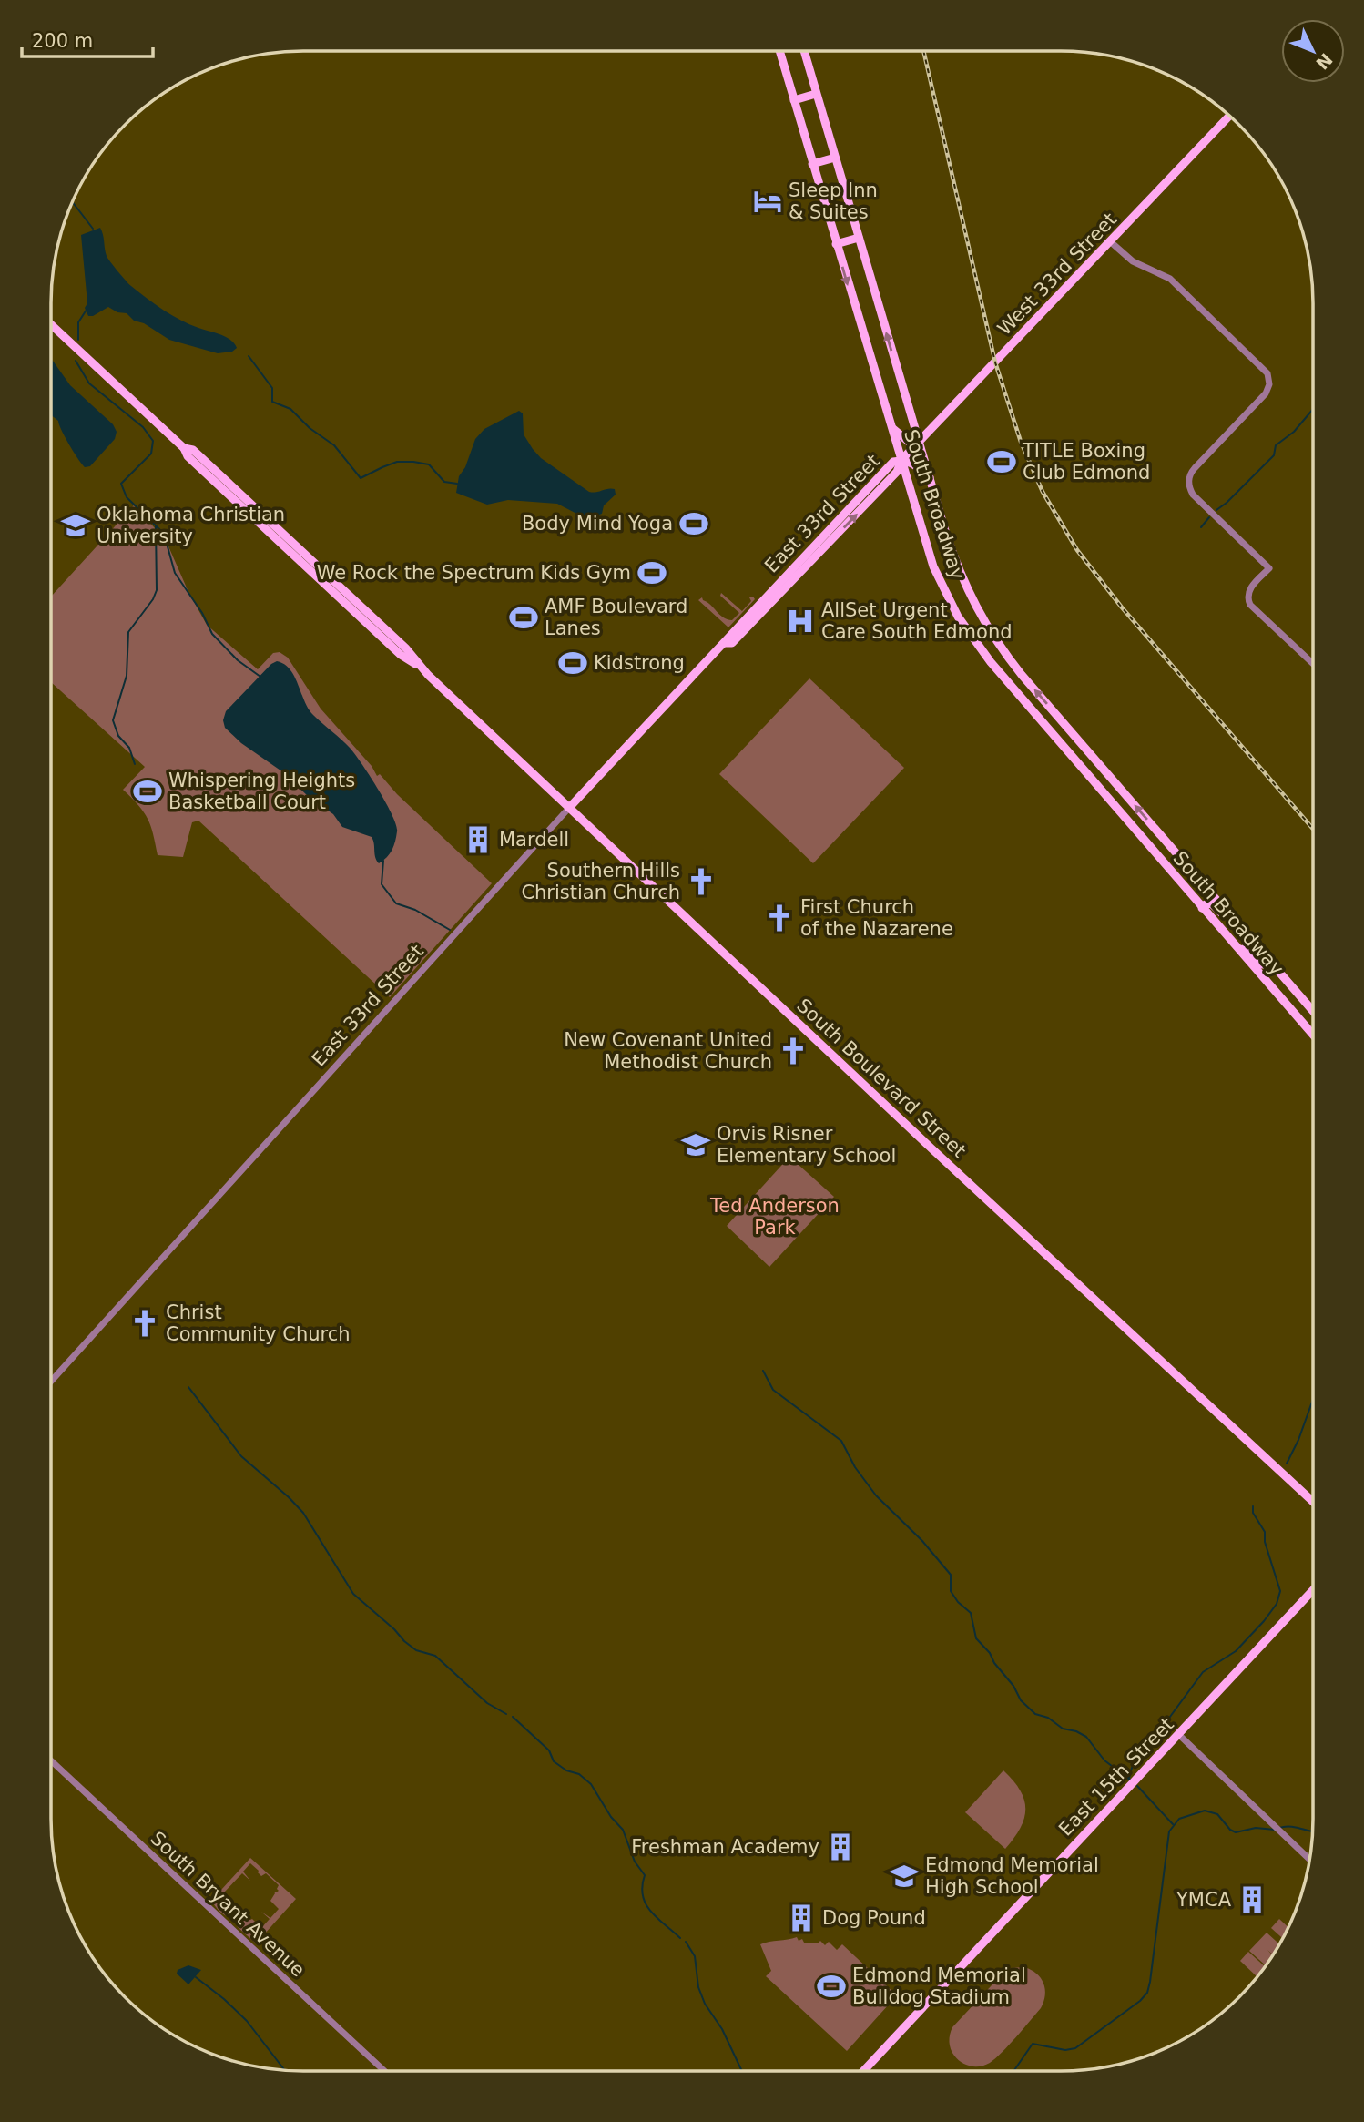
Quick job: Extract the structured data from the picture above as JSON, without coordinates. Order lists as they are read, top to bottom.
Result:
{
  "streets": {
    "main road": [
      "West 33rd Street",
      "South Broadway",
      "East 33rd Street",
      "South Boulevard Street",
      "East 15th Street"
    ],
    "street": ["South Bryant Avenue"]
  },
  "crossings": [
    ["West 33rd Street", "South Broadway"],
    ["West 33rd Street", "East 33rd Street"],
    ["South Broadway", "East 33rd Street"],
    ["East 33rd Street", "South Boulevard Street"]
  ],
  "parks": ["Ted Anderson Park"],
  "places": {
    "hotel": ["Sleep Inn & Suites"],
    "sports": [
      "TITLE Boxing Club Edmond",
      "Body Mind Yoga",
      "We Rock the Spectrum Kids Gym",
      "AMF Boulevard Lanes",
      "Kidstrong",
      "Whispering Heights Basketball Court",
      "Edmond Memorial Bulldog Stadium"
    ],
    "school or university": ["Oklahoma Christian University", "Orvis Risner Elementary School", "Edmond Memorial High School"],
    "hospital": ["AllSet Urgent Care South Edmond"],
    "building": [
      "Mardell",
      "Freshman Academy",
      "YMCA",
      "Dog Pound"
    ],
    "church": [
      "Southern Hills Christian Church",
      "First Church of the Nazarene",
      "New Covenant United Methodist Church",
      "Christ Community Church"
    ]
  },
  "scale_bar": "200 m",
  "north": "bottom right"
}
